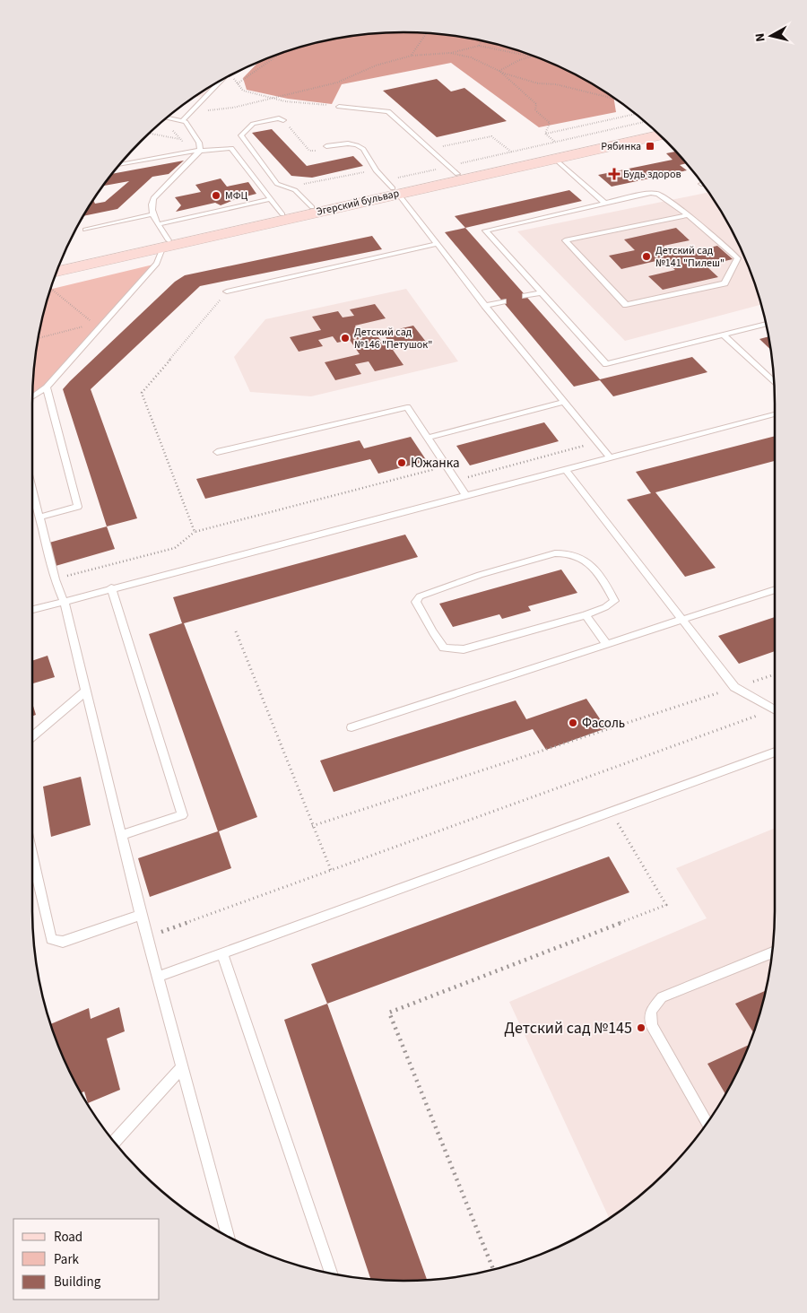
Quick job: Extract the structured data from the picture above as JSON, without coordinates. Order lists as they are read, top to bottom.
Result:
{
  "streets": {
    "main road": ["Эгерский бульвар"]
  },
  "places": {
    "transit": ["Рябинка"],
    "health": ["Будь здоров"],
    "other": [
      "МФЦ",
      "Детский сад №141 \"Пилеш\"",
      "Детский сад №146 \"Петушок\"",
      "Южанка",
      "Фасоль",
      "Детский сад №145"
    ]
  },
  "legend": ["Road", "Park", "Building"],
  "north": "left"
}
